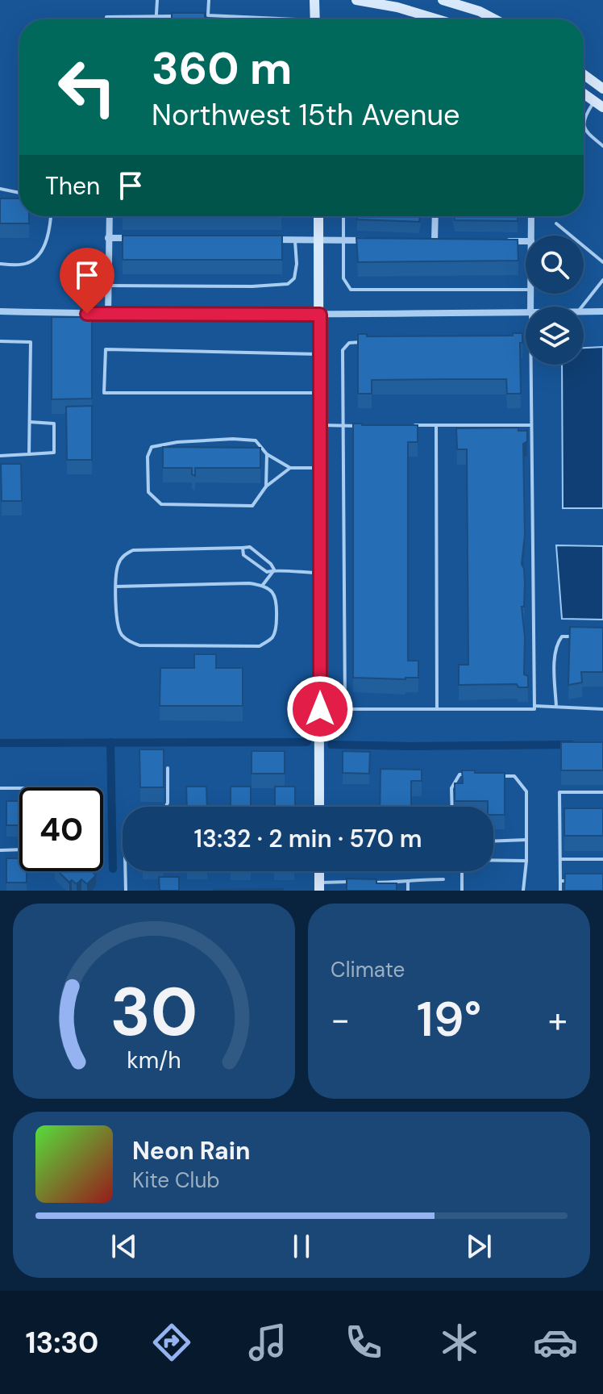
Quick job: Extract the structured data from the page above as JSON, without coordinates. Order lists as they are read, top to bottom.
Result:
{
  "page": {
    "turn": ["360 m", "Northwest 15th Avenue"],
    "then": "Then",
    "limit": "40",
    "trip": "13:32 · 2 min · 570 m",
    "tile": "Climate",
    "heat": ["−", "19°", "+"],
    "song": ["Neon Rain", "Kite Club"],
    "tabs": "13:30",
    "gauge": ["30", "km/h"]
  }
}
